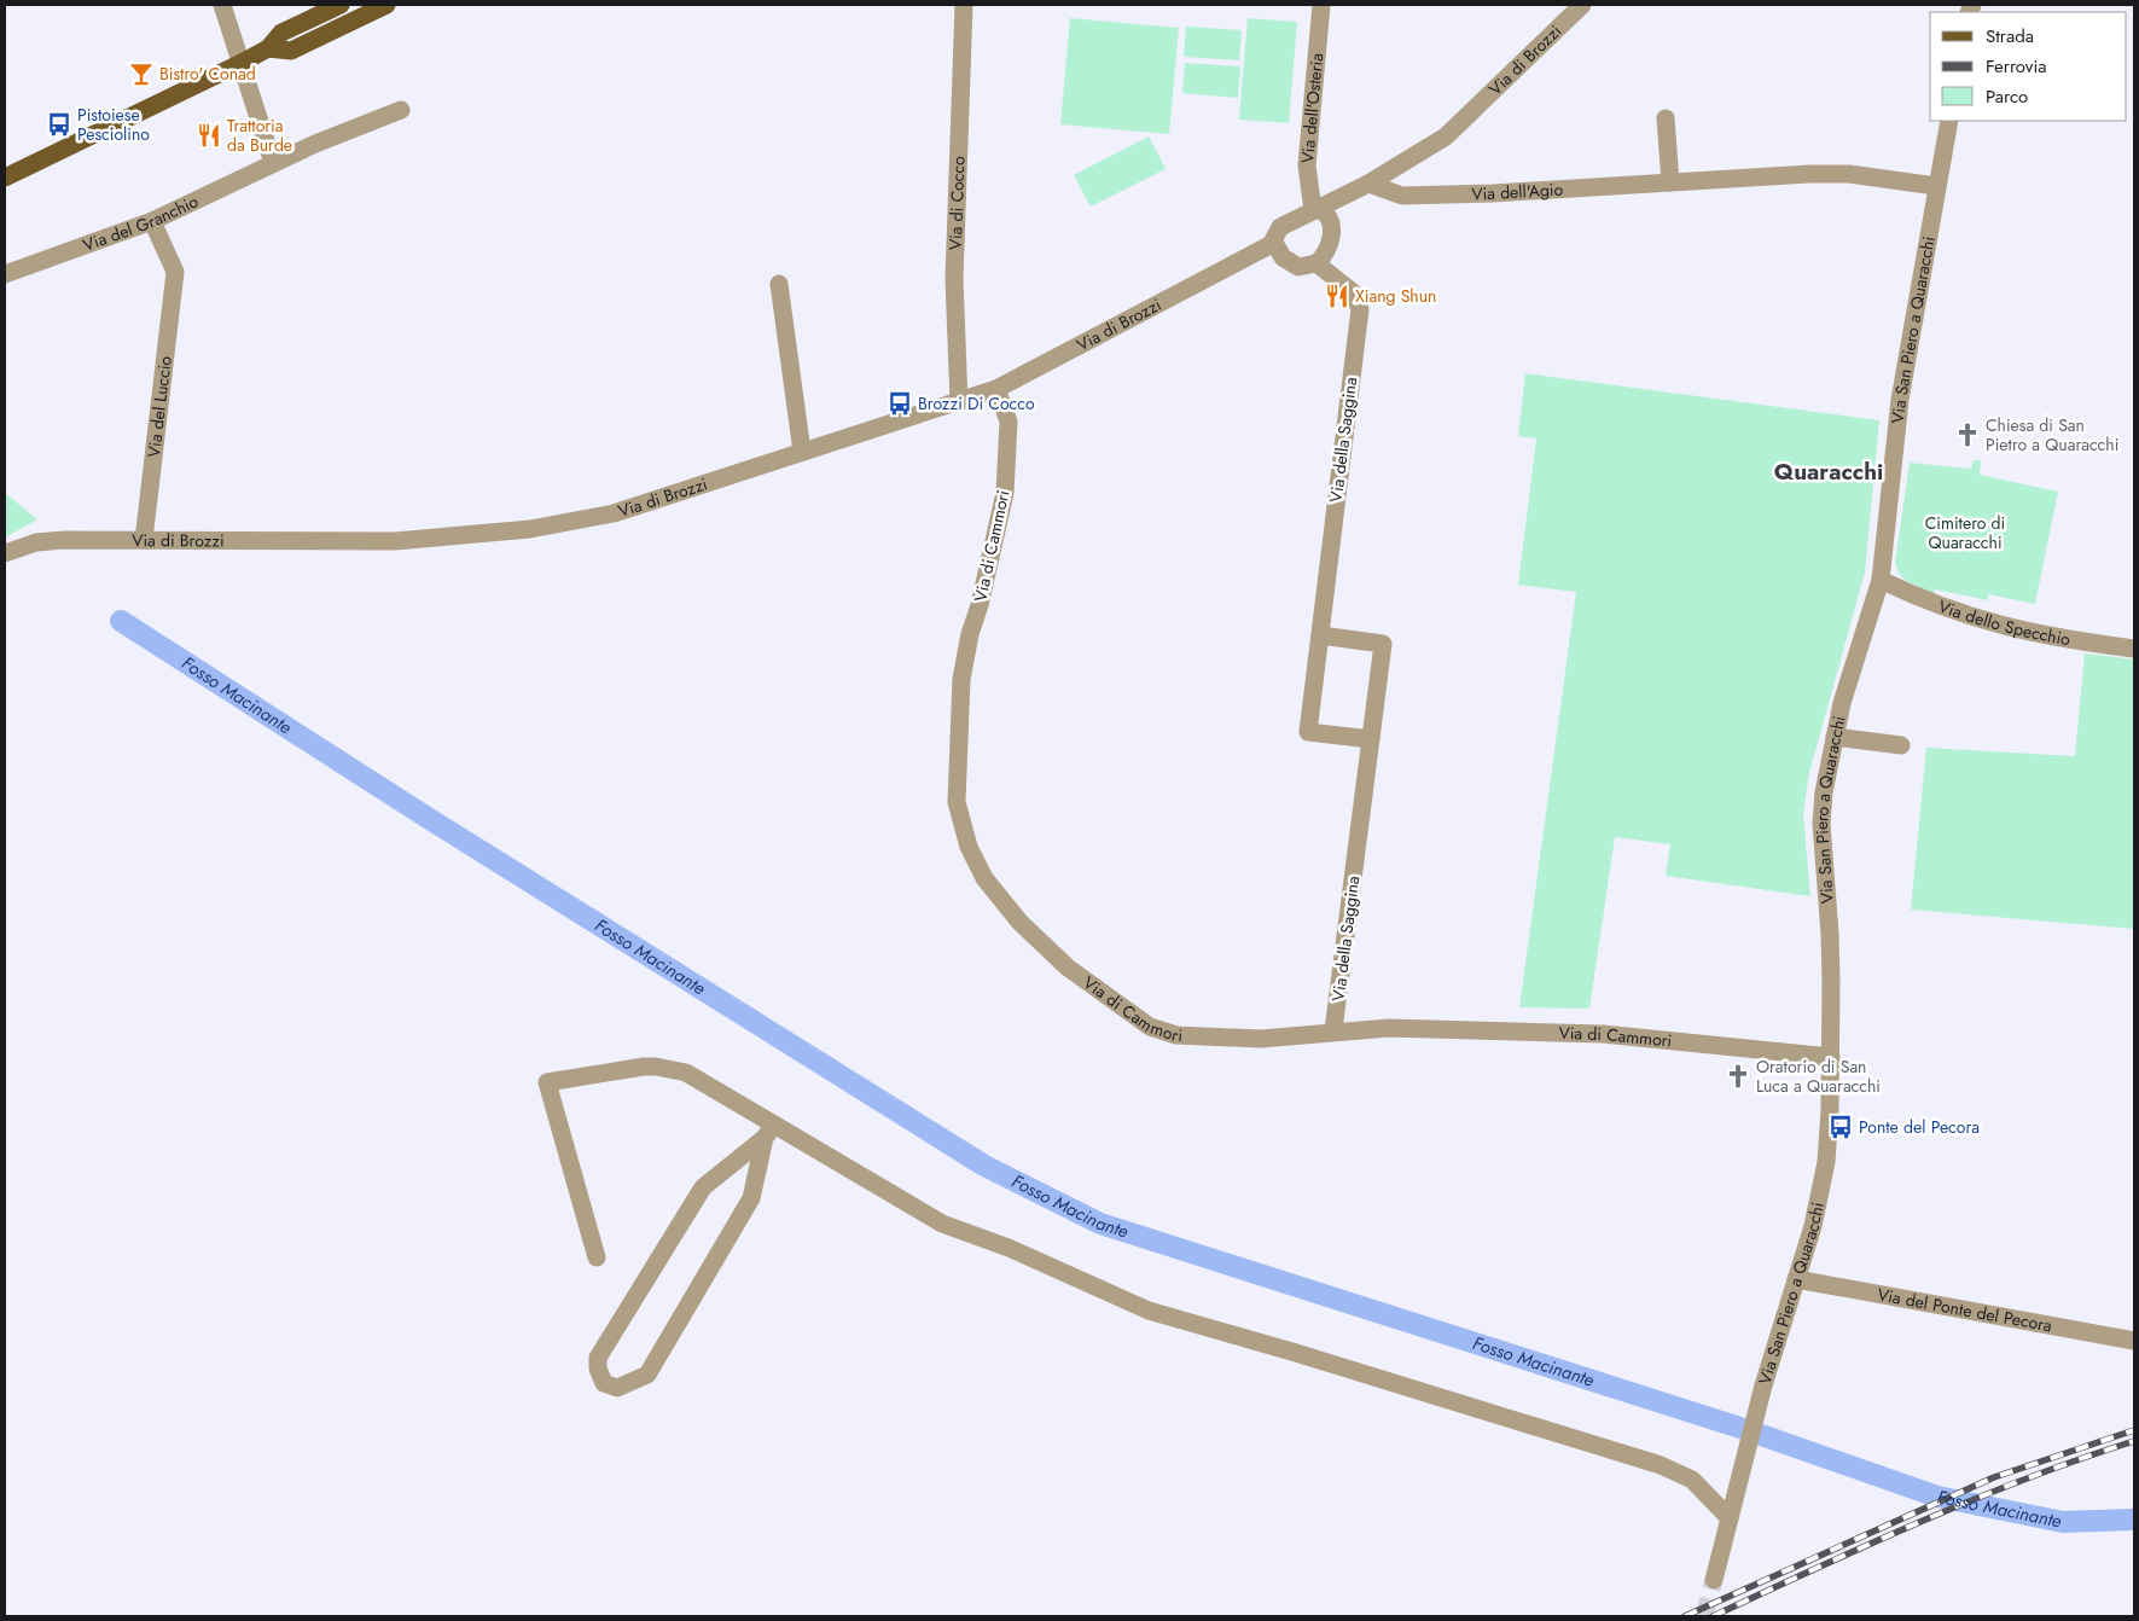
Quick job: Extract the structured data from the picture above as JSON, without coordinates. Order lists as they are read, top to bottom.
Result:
{
  "streets": {
    "street": [
      "Via di Brozzi",
      "Via dell'Osteria",
      "Via dell'Agio",
      "Via di Cocco",
      "Via del Granchio",
      "Via San Piero a Quaracchi",
      "Via del Luccio",
      "Via della Saggina",
      "Via di Cammori",
      "Via dello Specchio",
      "Via del Ponte del Pecora"
    ]
  },
  "crossings": [
    ["Via di Brozzi", "Via dell'Osteria"],
    ["Via di Brozzi", "Via dell'Agio"],
    ["Via di Brozzi", "Via di Cocco"],
    ["Via di Brozzi", "Via del Luccio"],
    ["Via di Brozzi", "Via della Saggina"],
    ["Via di Brozzi", "Via di Cammori"],
    ["Via dell'Osteria", "Via della Saggina"],
    ["Via dell'Agio", "Via San Piero a Quaracchi"],
    ["Via del Granchio", "Via del Luccio"],
    ["Via San Piero a Quaracchi", "Via di Cammori"],
    ["Via San Piero a Quaracchi", "Via dello Specchio"],
    ["Via San Piero a Quaracchi", "Via del Ponte del Pecora"],
    ["Via della Saggina", "Via di Cammori"]
  ],
  "districts": ["Quaracchi"],
  "water": ["Fosso Macinante"],
  "parks": ["Cimitero di Quaracchi"],
  "places": {
    "bar": ["Bistro' Conad"],
    "bus stop": ["Pistoiese Pesciolino", "Brozzi Di Cocco", "Ponte del Pecora"],
    "restaurant": ["Trattoria da Burde", "Xiang Shun"],
    "church": ["Chiesa di San Pietro a Quaracchi", "Oratorio di San Luca a Quaracchi"]
  },
  "legend": ["Strada", "Ferrovia", "Parco"]
}
